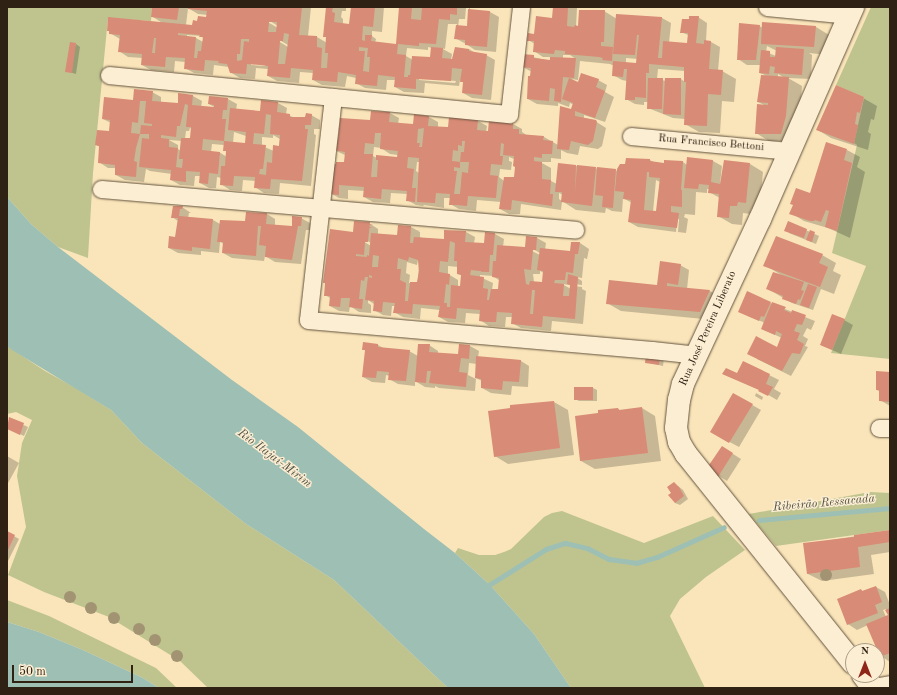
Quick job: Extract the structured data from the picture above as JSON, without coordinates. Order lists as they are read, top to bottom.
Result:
{
  "streets": {
    "main road": ["Rua José Pereira Liberato"],
    "street": ["Rua Francisco Bettoni"]
  },
  "crossings": [
    ["Rua Francisco Bettoni", "Rua José Pereira Liberato"]
  ],
  "water": ["Rio Itajaí-Mirim", "Ribeirão Ressacada"],
  "scale_bar": "50 m",
  "north": "top"
}
